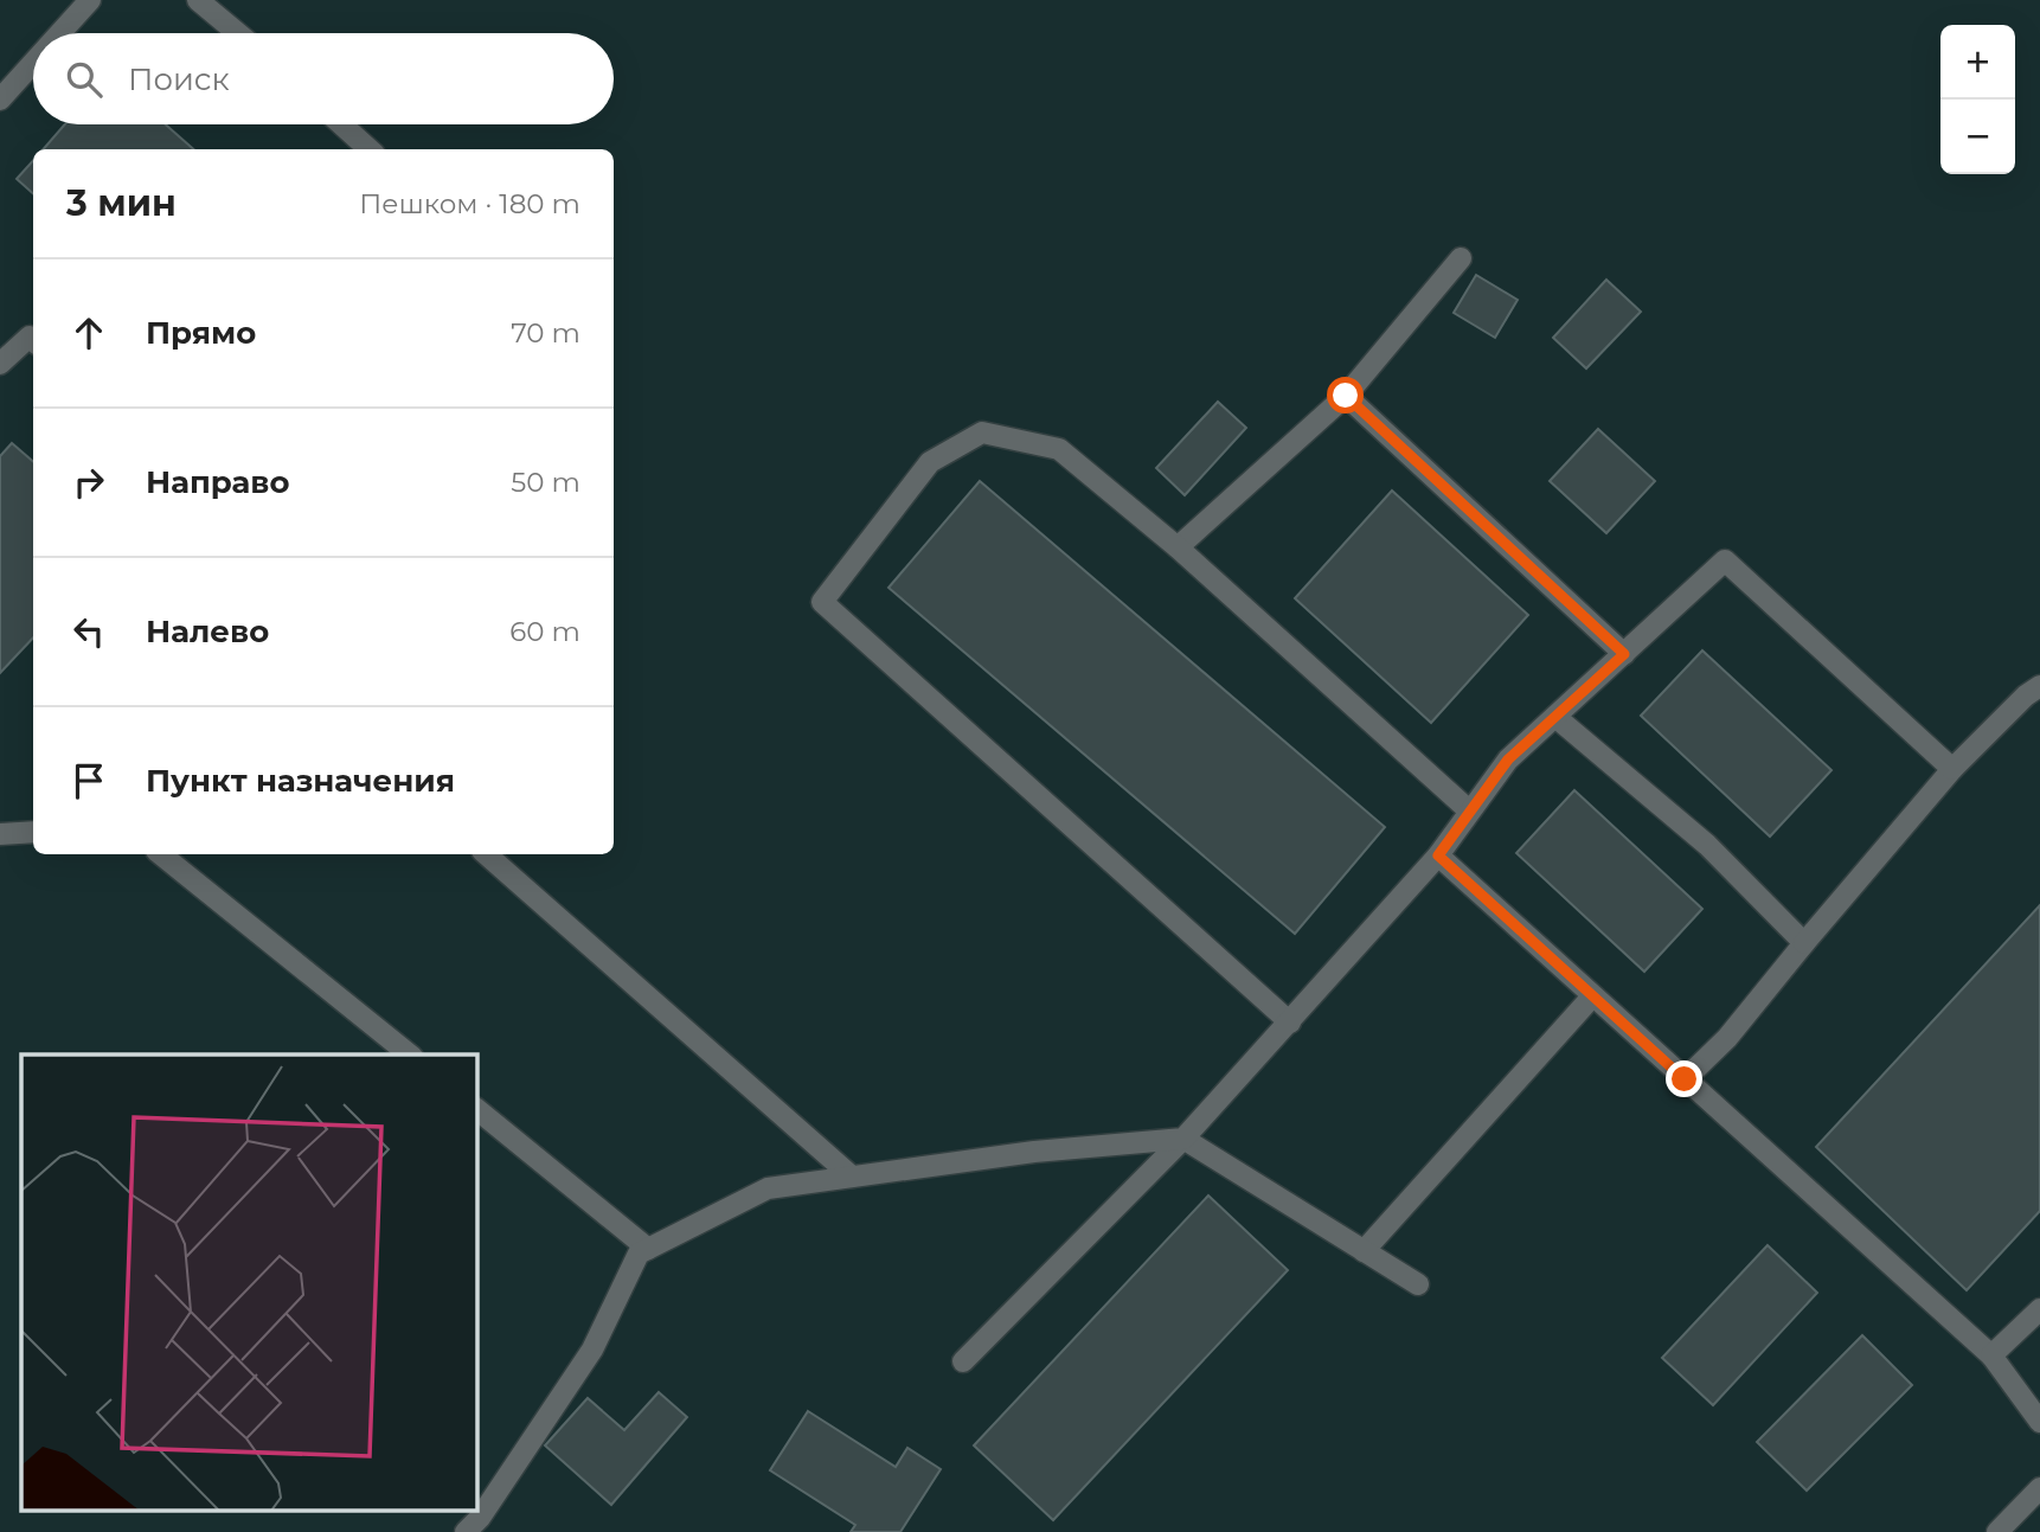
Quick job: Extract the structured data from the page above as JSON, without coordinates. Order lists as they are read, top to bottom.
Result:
{
  "page": {
    "map_buttons": ["+", "−"],
    "search": "Поиск",
    "heading": ["3 мин", "Пешком · 180 m"],
    "list": [
      ["Прямо", "70 m"],
      ["Направо", "50 m"],
      ["Налево", "60 m"],
      "Пункт назначения"
    ]
  }
}
